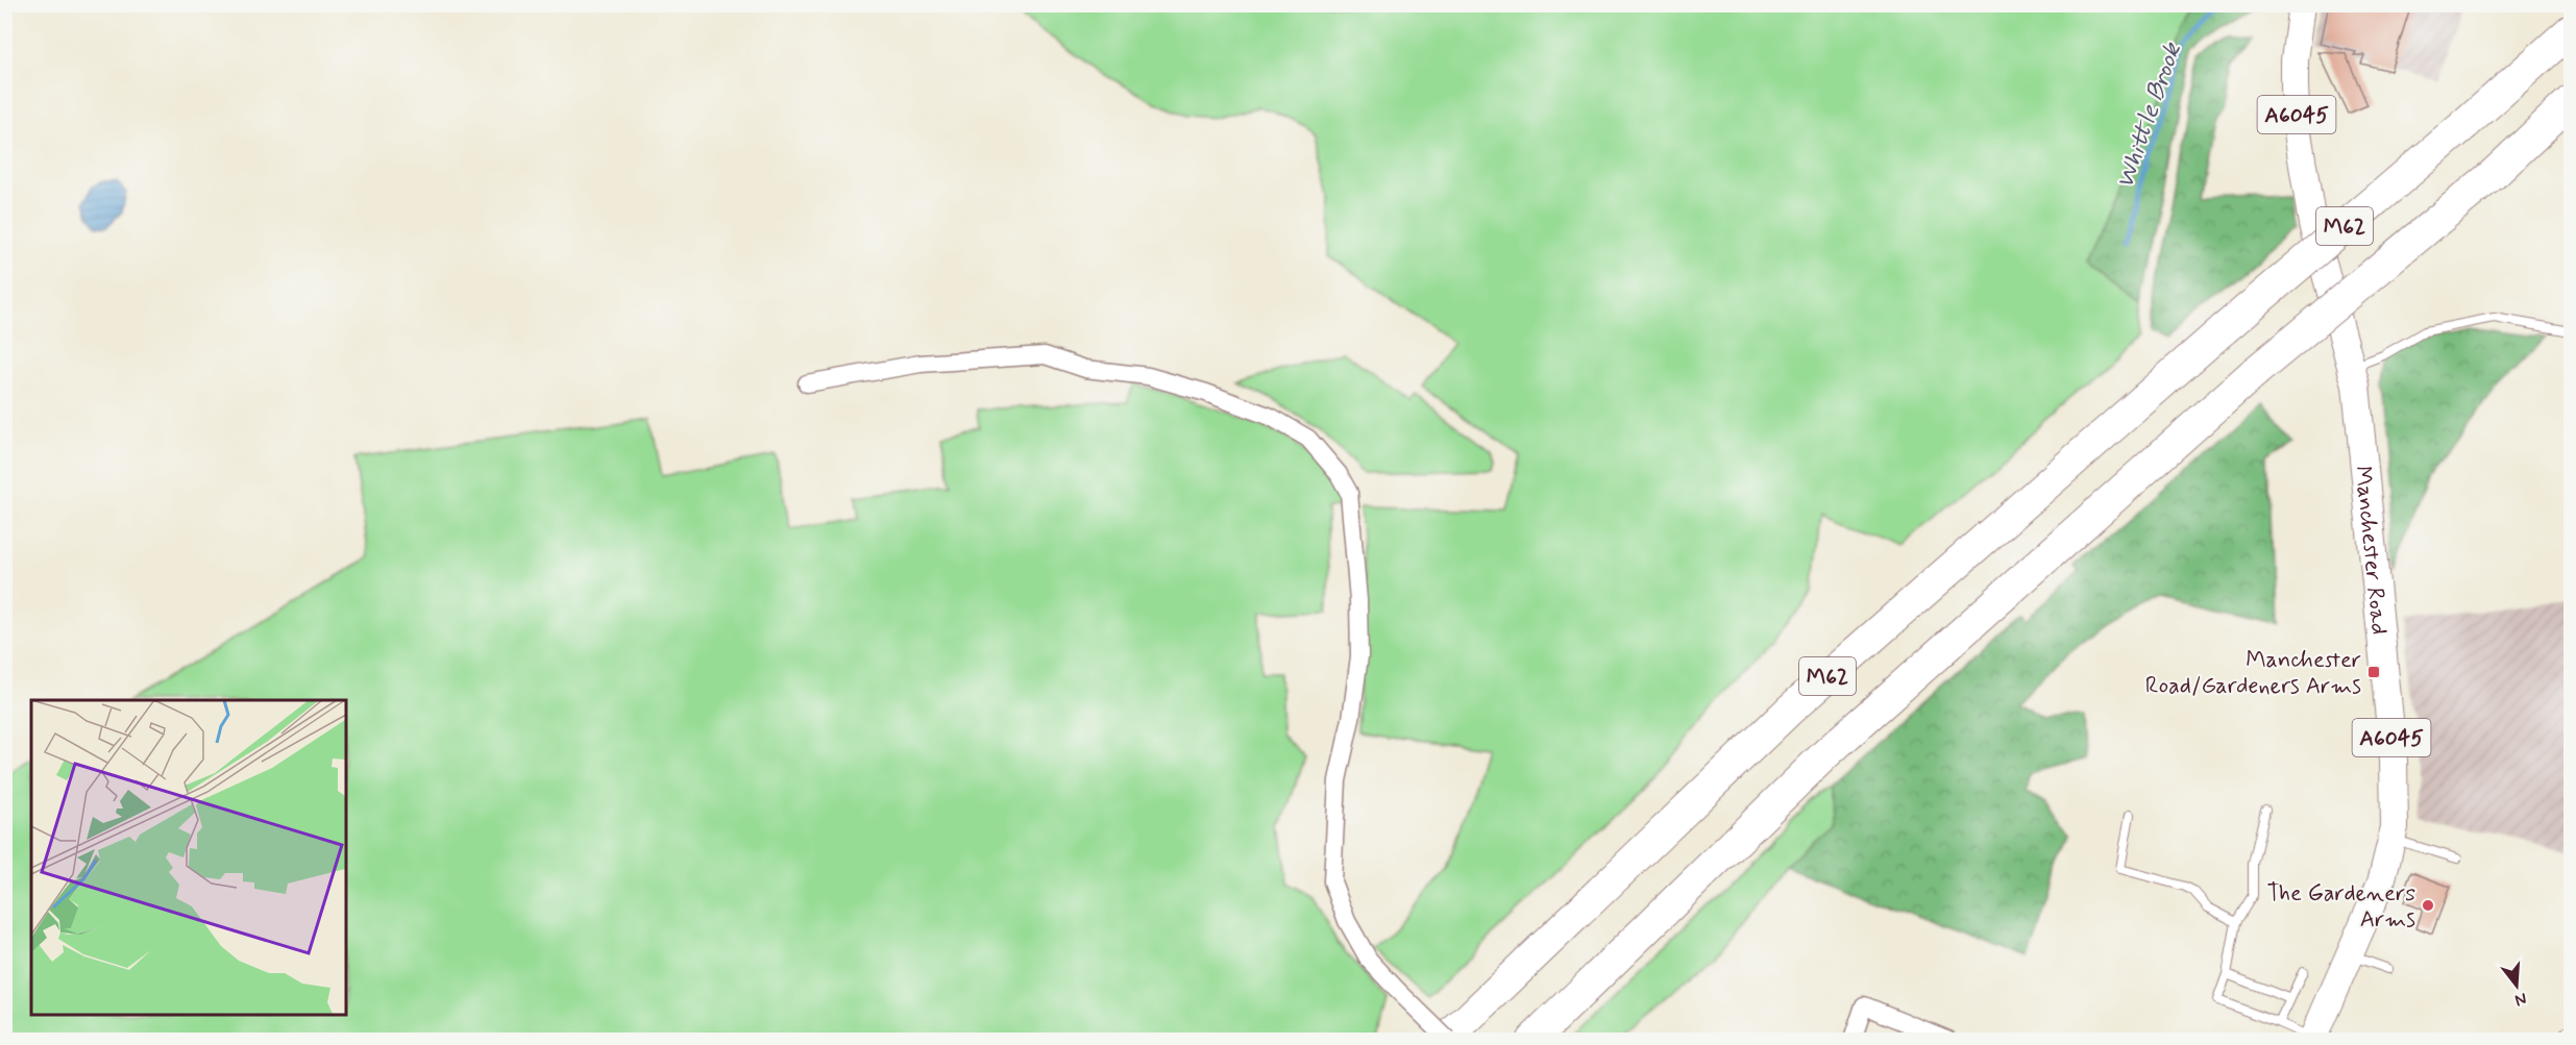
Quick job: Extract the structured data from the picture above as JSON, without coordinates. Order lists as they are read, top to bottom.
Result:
{
  "streets": {
    "highway": ["M62"],
    "main road": ["A6045", "Manchester Road"]
  },
  "crossings": [
    ["A6045", "Manchester Road"]
  ],
  "water": ["Whittle Brook"],
  "places": {
    "transit": ["Manchester Road/Gardeners Arms"],
    "other": ["The Gardeners Arms"]
  },
  "north": "bottom"
}
